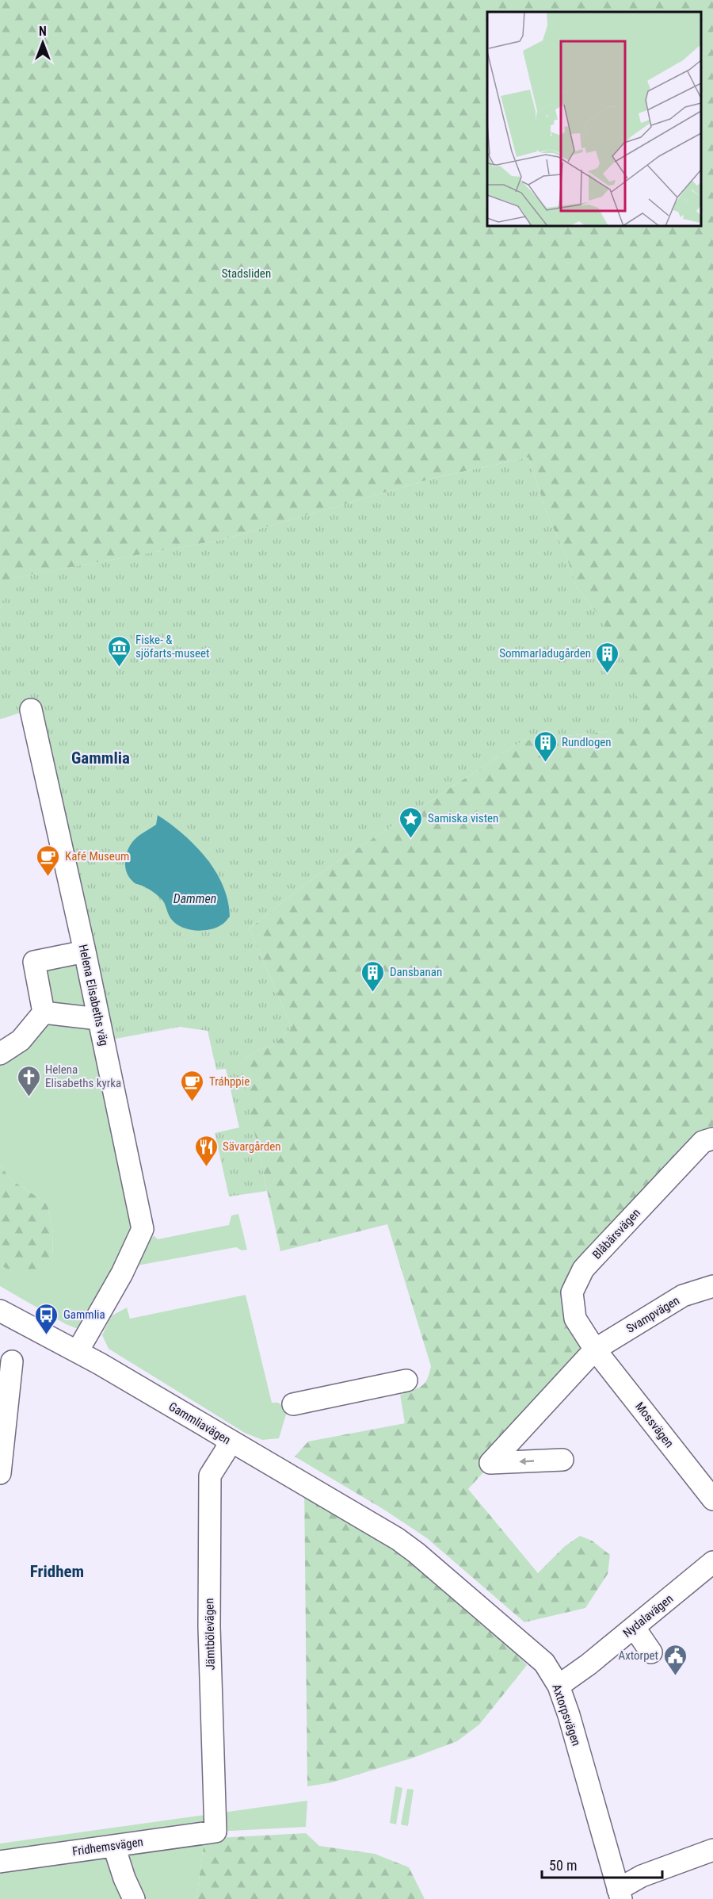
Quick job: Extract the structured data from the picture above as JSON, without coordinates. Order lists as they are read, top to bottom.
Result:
{
  "streets": {
    "street": [
      "Helena Elisabeths väg",
      "Blåbärsvägen",
      "Svampvägen",
      "Gammliavägen",
      "Mossvägen",
      "Nydalavägen",
      "Jämtbölevägen",
      "Axtorpsvägen",
      "Fridhemsvägen"
    ]
  },
  "crossings": [
    ["Helena Elisabeths väg", "Gammliavägen"],
    ["Blåbärsvägen", "Svampvägen"],
    ["Blåbärsvägen", "Mossvägen"],
    ["Svampvägen", "Mossvägen"],
    ["Gammliavägen", "Jämtbölevägen"],
    ["Gammliavägen", "Axtorpsvägen"],
    ["Nydalavägen", "Axtorpsvägen"],
    ["Jämtbölevägen", "Fridhemsvägen"]
  ],
  "districts": ["Gammlia", "Fridhem"],
  "water": ["Dammen"],
  "parks": ["Stadsliden"],
  "places": {
    "museum": ["Fiske- & sjöfarts-museet"],
    "building": ["Sommarladugården", "Rundlogen", "Dansbanan"],
    "place": ["Samiska visten"],
    "cafe": ["Kafé Museum", "Tráhppie"],
    "church": ["Helena Elisabeths kyrka"],
    "restaurant": ["Sävargården"],
    "bus stop": ["Gammlia"],
    "public building": ["Axtorpet"]
  },
  "scale_bar": "50 m",
  "north": "top"
}
